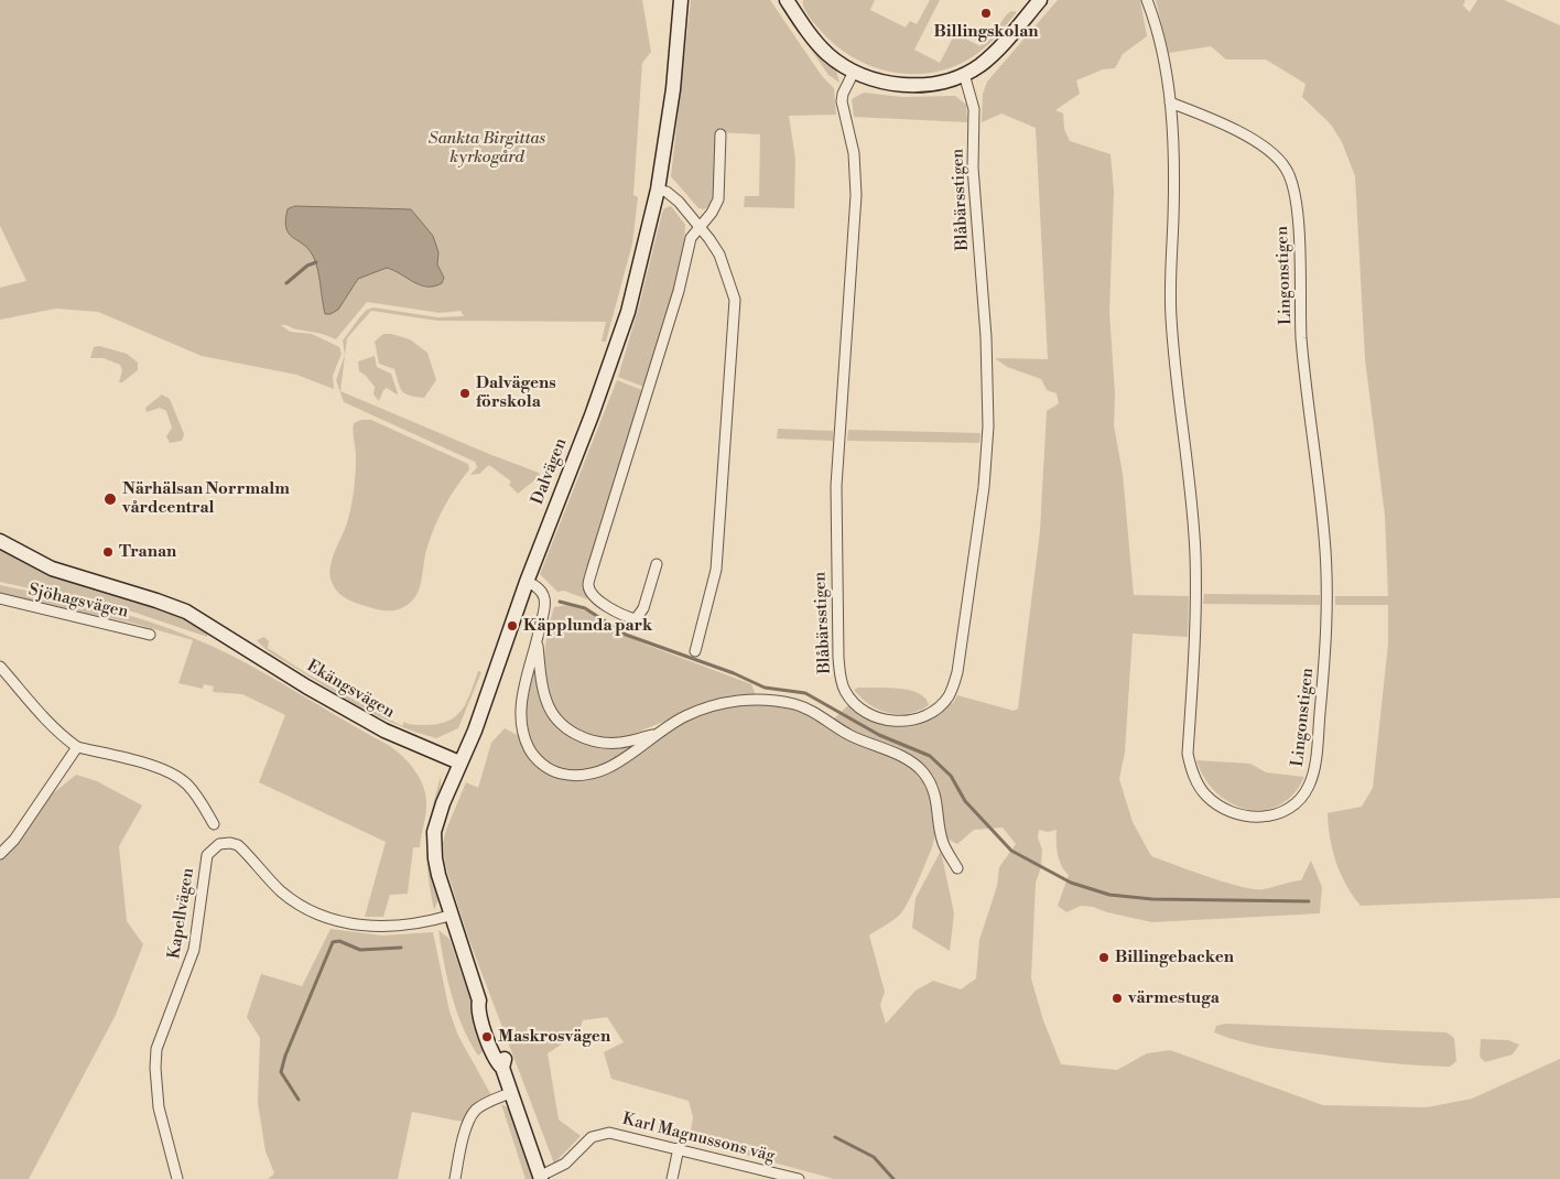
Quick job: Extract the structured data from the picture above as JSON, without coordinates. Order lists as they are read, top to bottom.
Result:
{
  "streets": {
    "street": [
      "Blåbärsstigen",
      "Lingonstigen",
      "Dalvägen",
      "Sjöhagsvägen",
      "Ekängsvägen",
      "Kapellvägen",
      "Karl Magnussons väg"
    ]
  },
  "crossings": [
    ["Dalvägen", "Ekängsvägen"]
  ],
  "parks": ["Sankta Birgittas kyrkogård"],
  "places": [
    "Billingskolan",
    "Dalvägens förskola",
    "Närhälsan Norrmalm vårdcentral",
    "Tranan",
    "Käpplunda park",
    "Billingebacken",
    "värmestuga",
    "Maskrosvägen"
  ]
}
